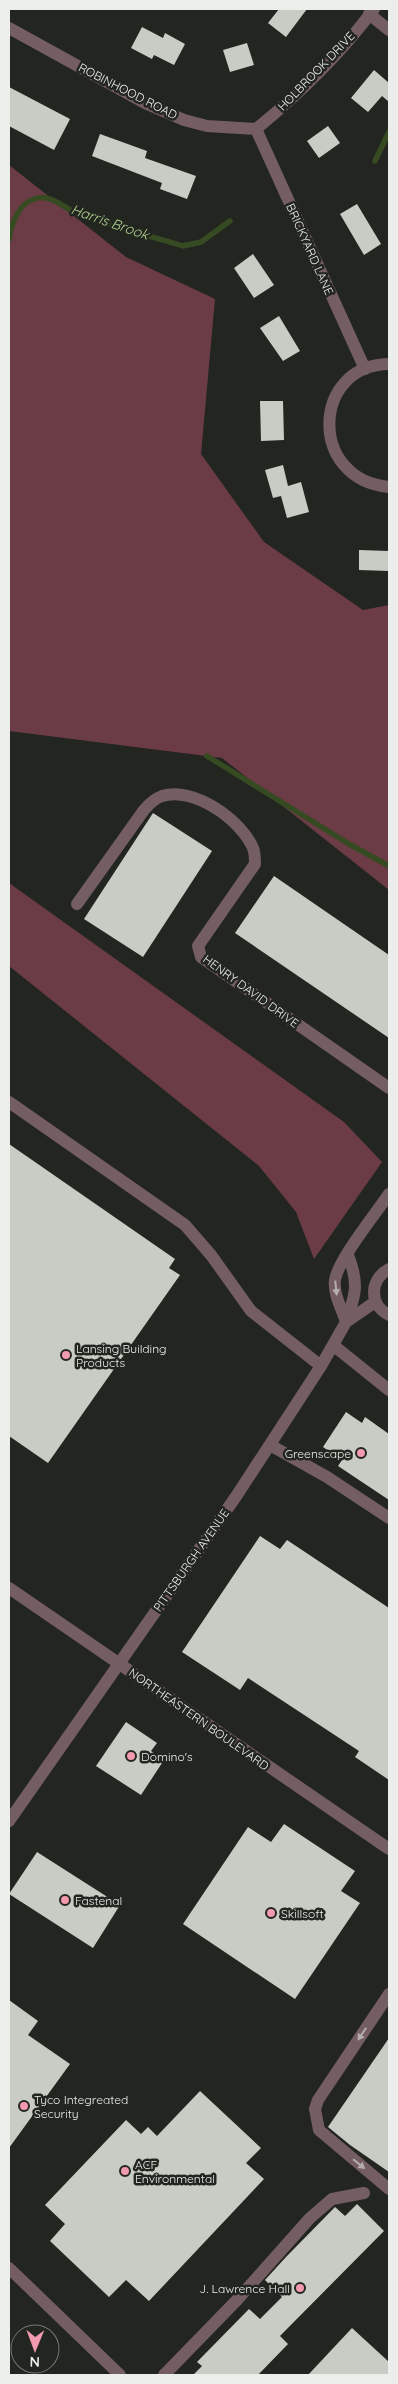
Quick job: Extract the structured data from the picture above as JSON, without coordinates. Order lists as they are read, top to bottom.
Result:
{
  "streets": {
    "street": [
      "HOLBROOK DRIVE",
      "ROBINHOOD ROAD",
      "BRICKYARD LANE",
      "HENRY DAVID DRIVE",
      "PITTSBURGH AVENUE",
      "NORTHEASTERN BOULEVARD"
    ]
  },
  "crossings": [
    ["HOLBROOK DRIVE", "ROBINHOOD ROAD"],
    ["HOLBROOK DRIVE", "BRICKYARD LANE"],
    ["ROBINHOOD ROAD", "BRICKYARD LANE"],
    ["PITTSBURGH AVENUE", "NORTHEASTERN BOULEVARD"]
  ],
  "water": ["Harris Brook"],
  "places": [
    "Lansing Building Products",
    "Greenscape",
    "Domino's",
    "Fastenal",
    "Skillsoft",
    "Tyco Integreated Security",
    "ACF Environmental",
    "J. Lawrence Hall"
  ],
  "north": "bottom"
}
